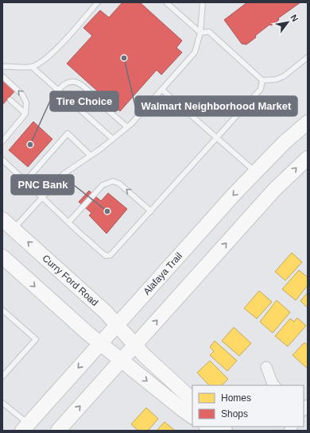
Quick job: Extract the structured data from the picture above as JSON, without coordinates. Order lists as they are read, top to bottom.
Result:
{
  "streets": {
    "main road": ["Alafaya Trail", "Curry Ford Road"]
  },
  "crossings": [
    ["Alafaya Trail", "Curry Ford Road"]
  ],
  "places": ["Walmart Neighborhood Market", "Tire Choice", "PNC Bank"],
  "legend": ["Homes", "Shops"],
  "north": "top right"
}
